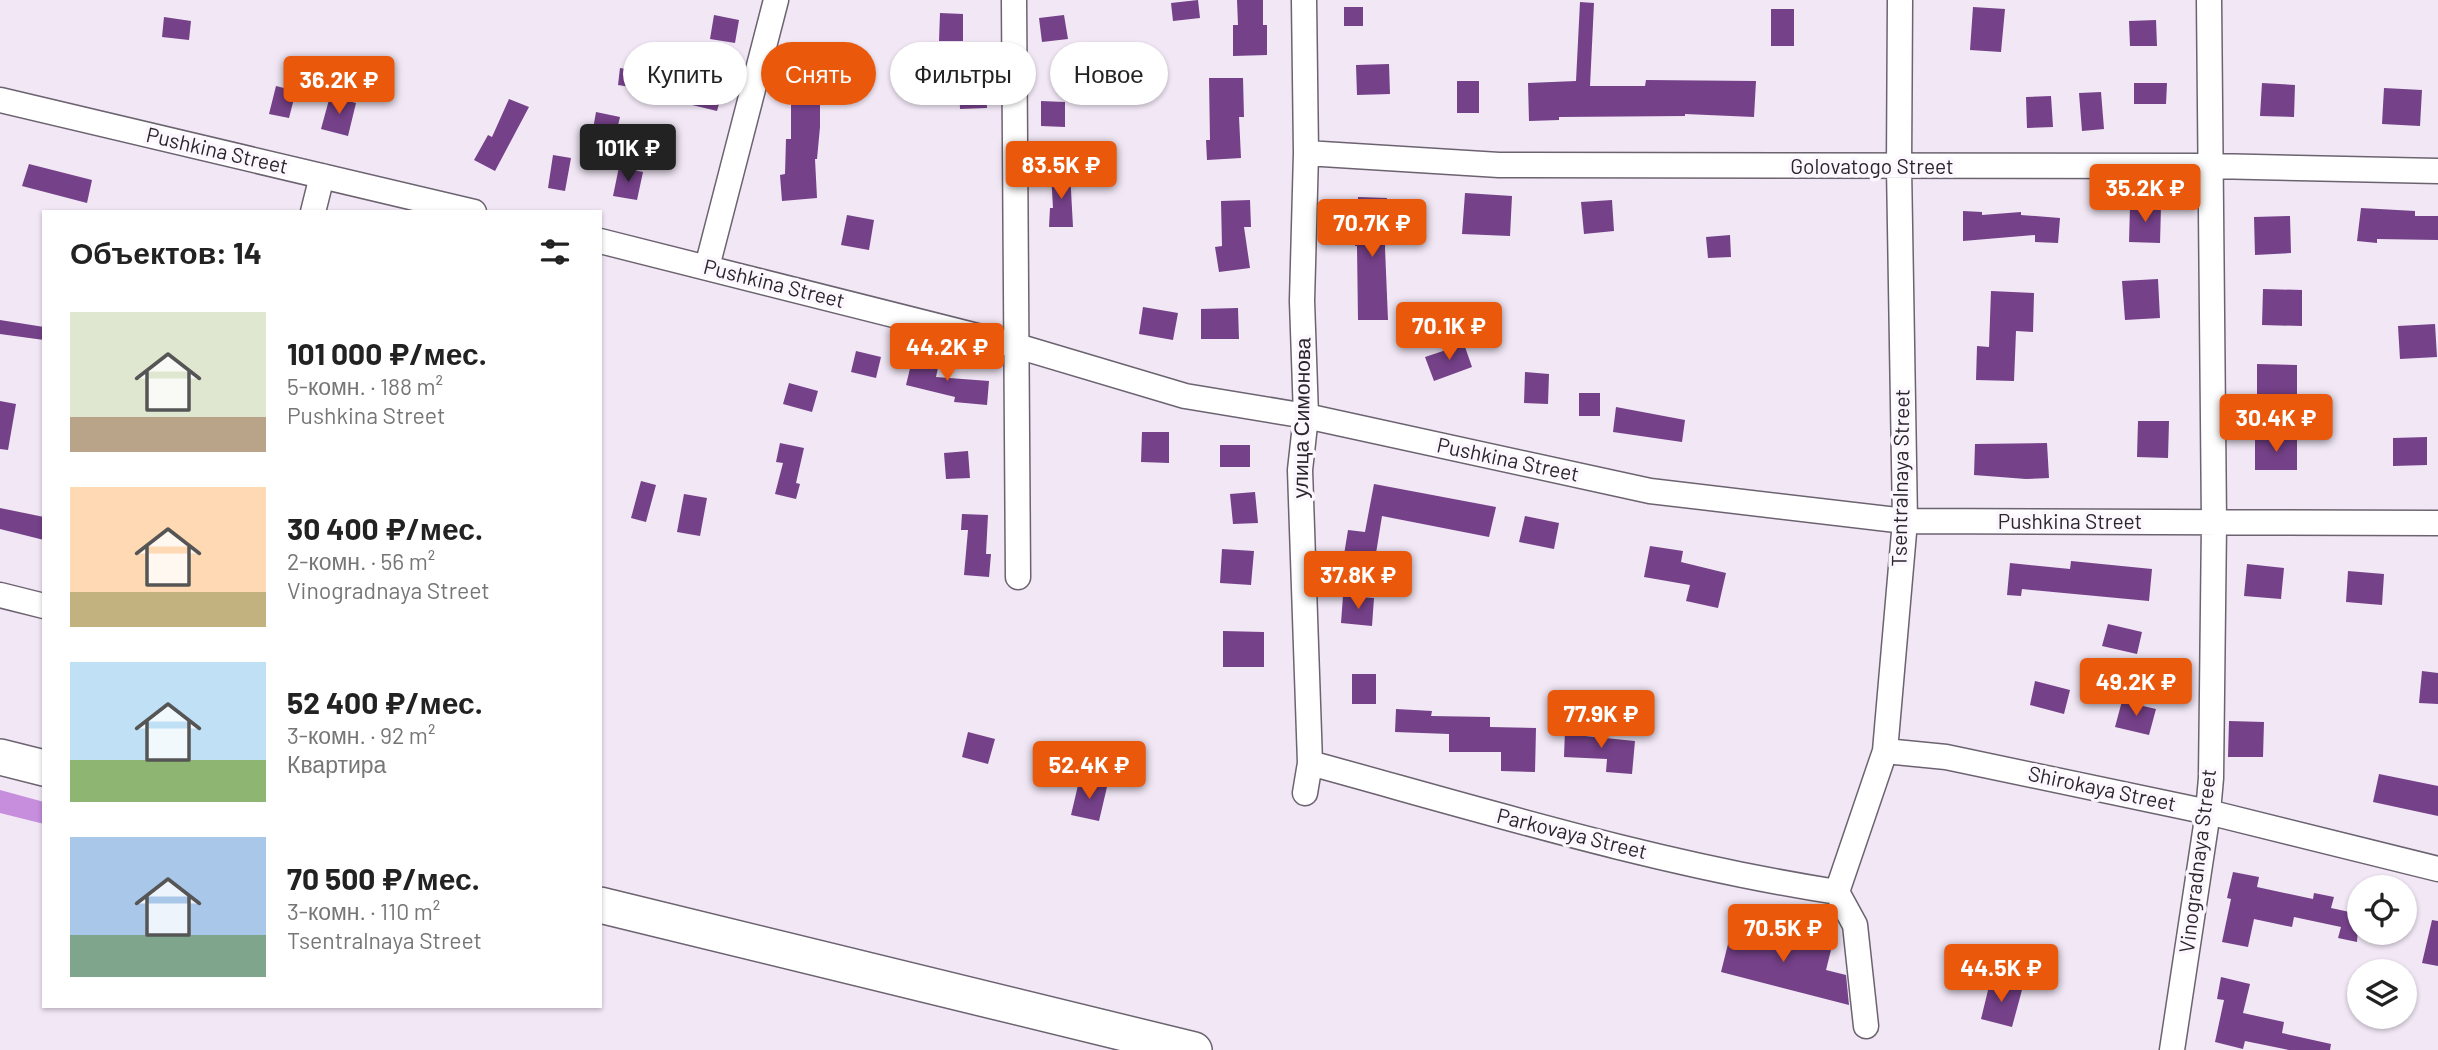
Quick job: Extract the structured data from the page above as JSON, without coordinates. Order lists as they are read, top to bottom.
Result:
{
  "streets": {
    "street": [
      "Pushkina Street",
      "Golovatogo Street",
      "улица Симонова",
      "Tsentralnaya Street",
      "Shirokaya Street",
      "Parkovaya Street",
      "Vinogradnaya Street"
    ]
  },
  "crossings": [
    ["Pushkina Street", "улица Симонова"],
    ["Pushkina Street", "Tsentralnaya Street"],
    ["Pushkina Street", "Vinogradnaya Street"],
    ["Golovatogo Street", "улица Симонова"],
    ["Golovatogo Street", "Tsentralnaya Street"],
    ["Golovatogo Street", "Vinogradnaya Street"],
    ["улица Симонова", "Parkovaya Street"],
    ["Tsentralnaya Street", "Shirokaya Street"],
    ["Tsentralnaya Street", "Parkovaya Street"],
    ["Shirokaya Street", "Vinogradnaya Street"]
  ],
  "page": {
    "chip": [
      "Купить",
      "Снять",
      "Фильтры",
      "Новое"
    ],
    "price": [
      "36.2K ₽",
      "101K ₽",
      "83.5K ₽",
      "35.2K ₽",
      "70.7K ₽",
      "70.1K ₽",
      "44.2K ₽",
      "30.4K ₽",
      "37.8K ₽",
      "49.2K ₽",
      "77.9K ₽",
      "52.4K ₽",
      "70.5K ₽",
      "44.5K ₽"
    ],
    "heading": "Объектов: 14",
    "list": [
      {
        "name": "101 000 ₽/мес.",
        "note": "5-комн. · 188 m² · Pushkina Street"
      },
      {
        "name": "30 400 ₽/мес.",
        "note": "2-комн. · 56 m² · Vinogradnaya Street"
      },
      {
        "name": "52 400 ₽/мес.",
        "note": "3-комн. · 92 m² · Квартира"
      },
      {
        "name": "70 500 ₽/мес.",
        "note": "3-комн. · 110 m² · Tsentralnaya Street"
      }
    ]
  }
}
